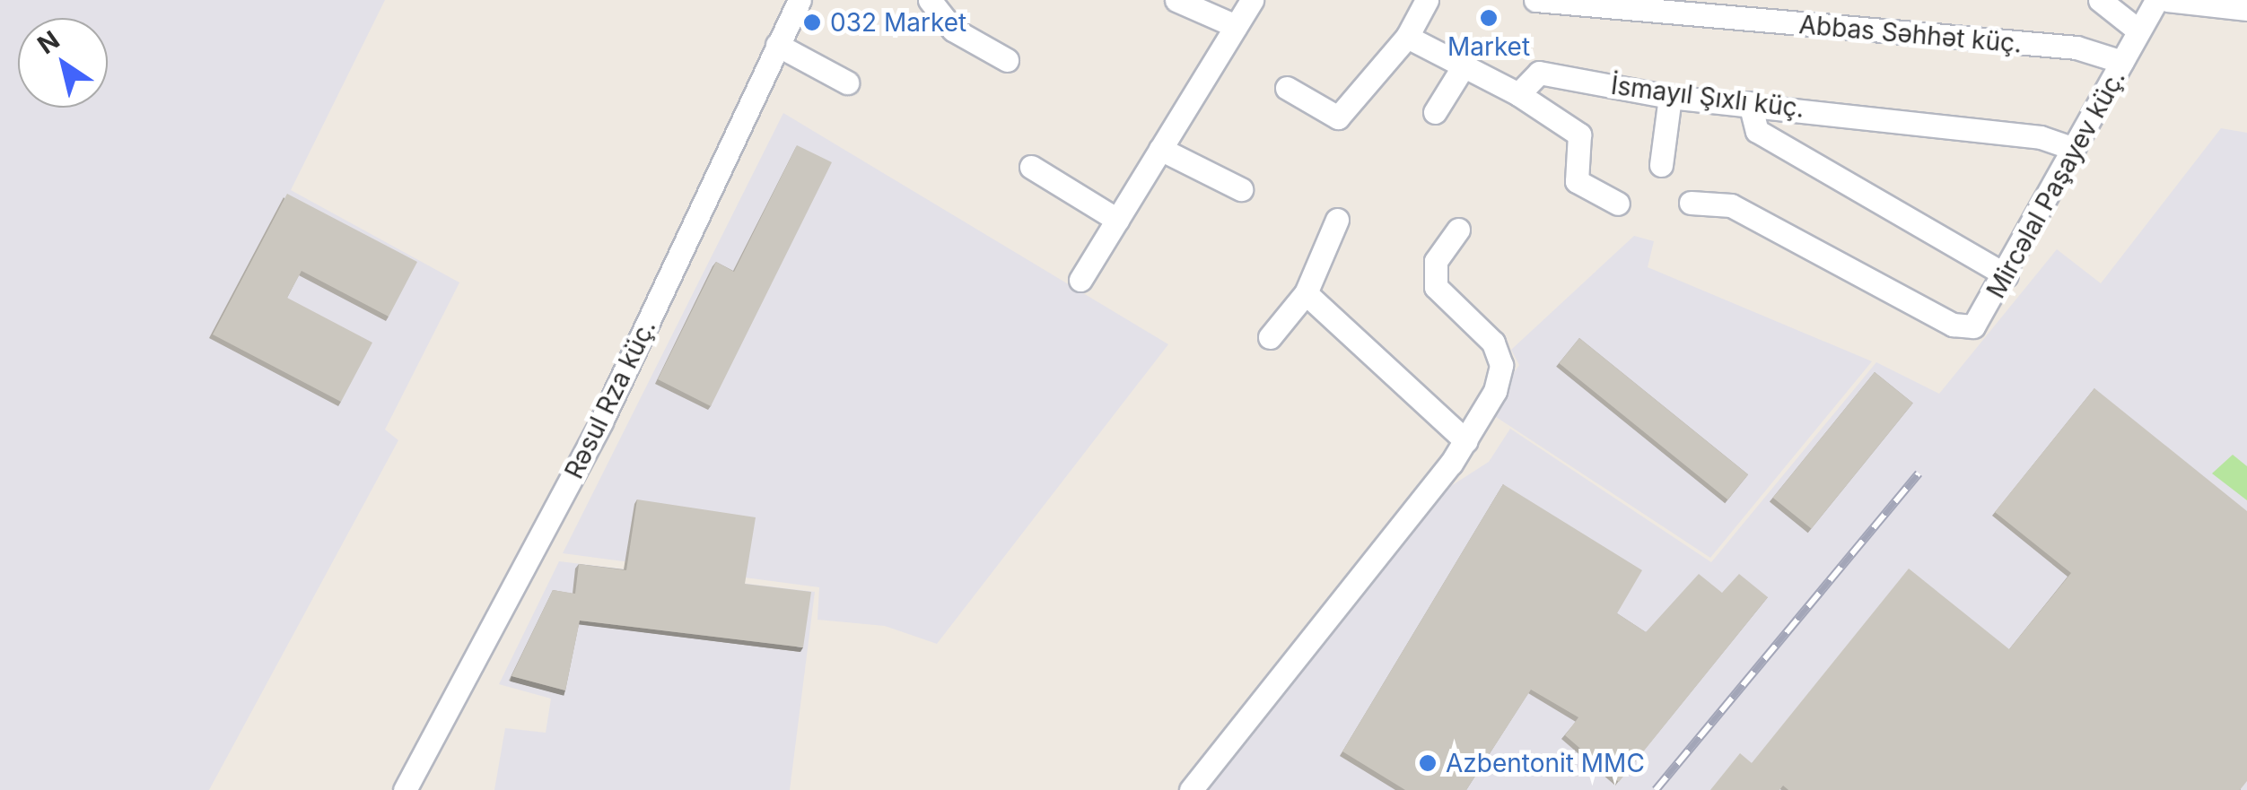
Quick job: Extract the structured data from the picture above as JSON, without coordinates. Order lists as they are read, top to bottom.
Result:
{
  "streets": {
    "street": [
      "Abbas Səhhət küç.",
      "İsmayıl Şıxlı küç.",
      "Mircəlal Paşayev küç.",
      "Rəsul Rza küç."
    ]
  },
  "crossings": [
    ["Abbas Səhhət küç.", "Mircəlal Paşayev küç."],
    ["İsmayıl Şıxlı küç.", "Mircəlal Paşayev küç."]
  ],
  "places": ["Market", "032 Market", "Azbentonit MMC"],
  "north": "top left"
}
